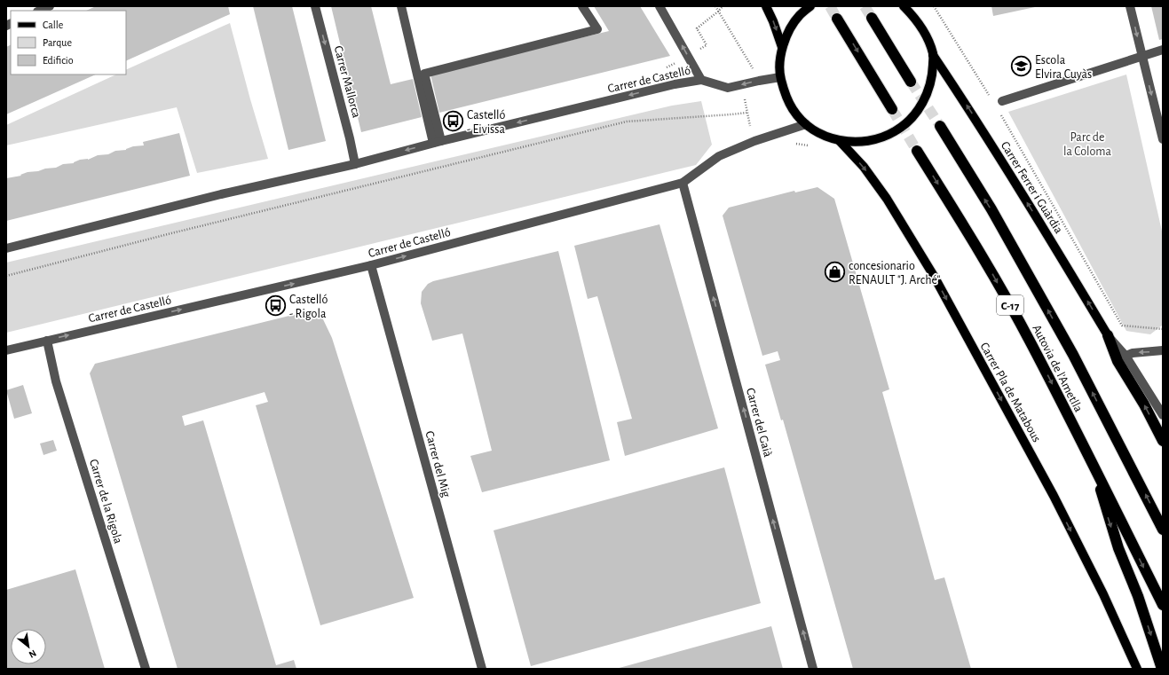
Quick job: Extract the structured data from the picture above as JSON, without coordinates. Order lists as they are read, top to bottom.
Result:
{
  "streets": {
    "highway": ["C-17", "Autovia de l'Ametlla"],
    "main road": ["Carrer Ferrer i Guàrdia", "Carrer Pla de Matabous"],
    "street": [
      "Carrer de Castelló",
      "Carrer Mallorca",
      "Carrer del Gaià",
      "Carrer del Mig",
      "Carrer de la Rigola"
    ]
  },
  "crossings": [
    ["Carrer de Castelló", "Carrer Mallorca"],
    ["Carrer de Castelló", "Carrer del Gaià"],
    ["Carrer de Castelló", "Carrer del Mig"],
    ["Carrer de Castelló", "Carrer de la Rigola"]
  ],
  "one_way": [
    "Carrer Mallorca",
    "Carrer Ferrer i Guàrdia",
    "Carrer Pla de Matabous",
    "Carrer del Gaià"
  ],
  "parks": ["Parc de la Coloma"],
  "places": {
    "school or university": ["Escola Elvira Cuyàs"],
    "bus stop": ["Castelló - Eivissa", "Castelló - Rigola"],
    "shop": ["concesionario RENAULT \"J. Arché\""]
  },
  "legend": ["Calle", "Parque", "Edificio"],
  "north": "bottom right"
}
